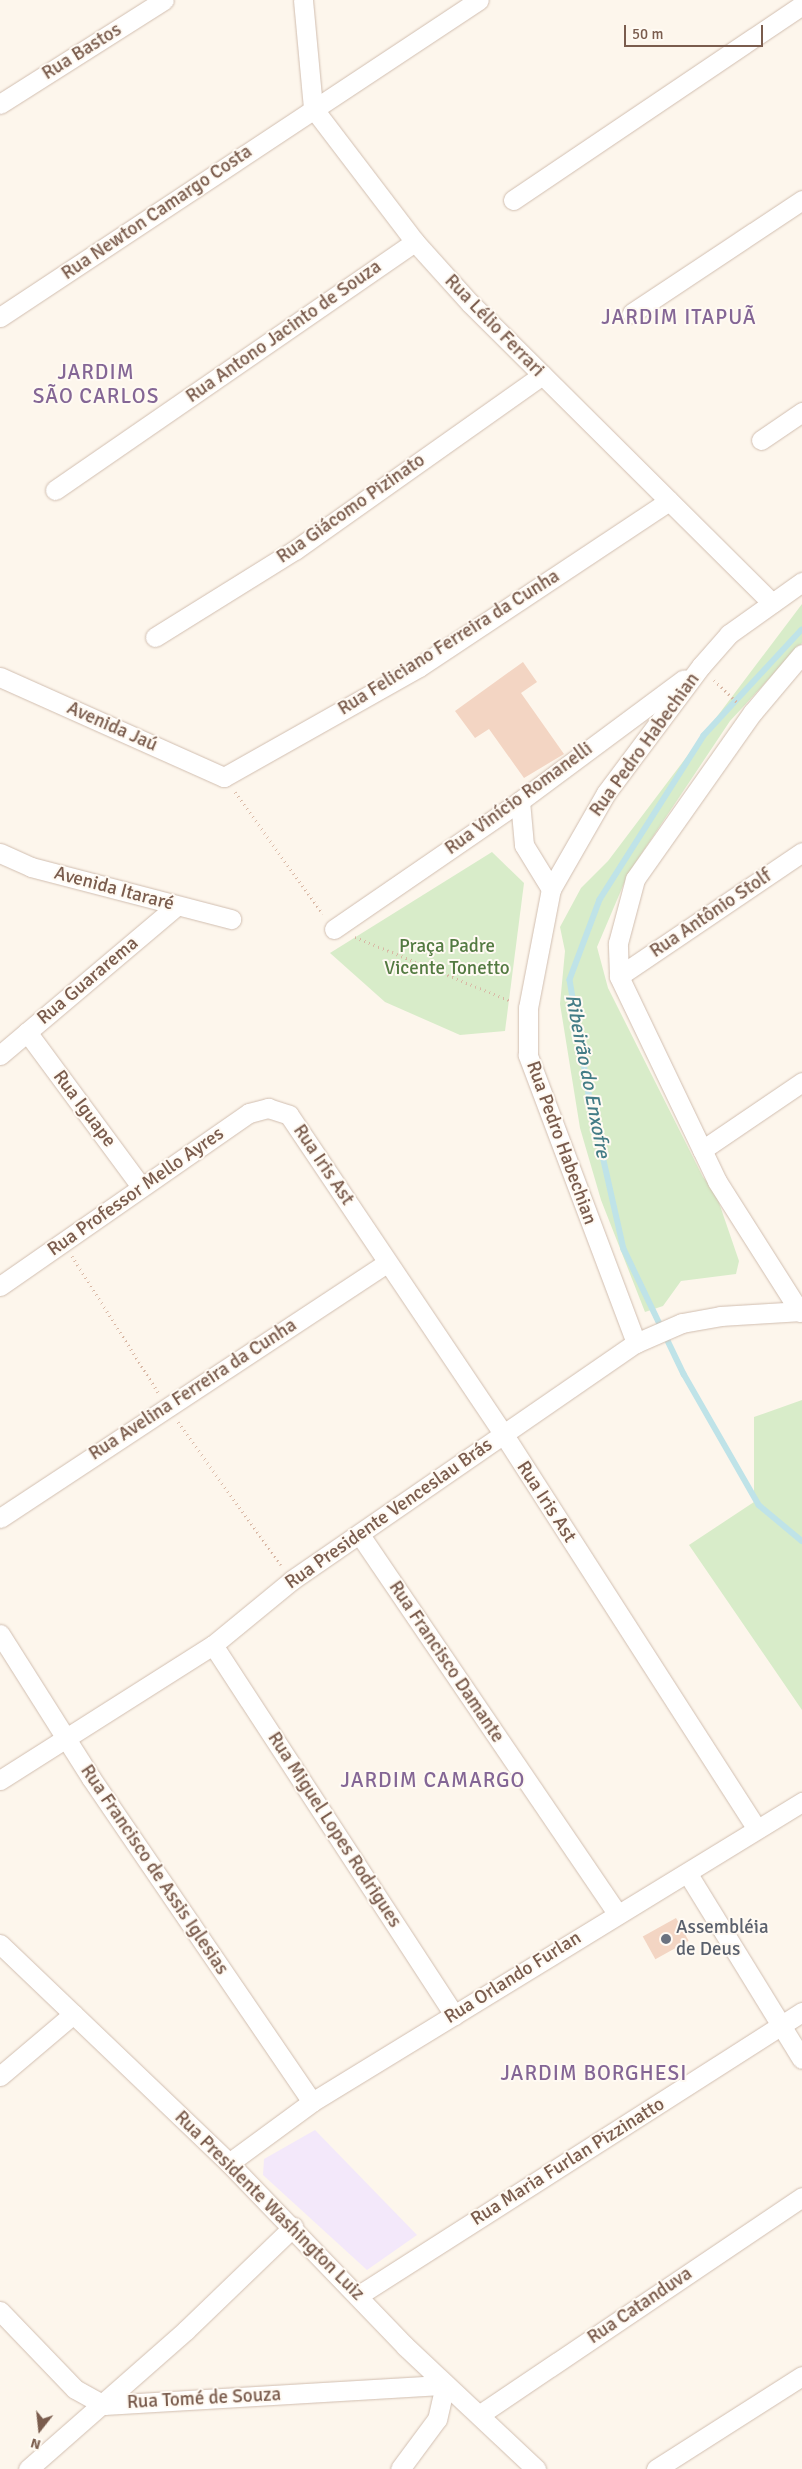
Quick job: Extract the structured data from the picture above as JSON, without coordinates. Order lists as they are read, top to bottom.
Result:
{
  "streets": {
    "street": [
      "Rua Bastos",
      "Rua Newton Camargo Costa",
      "Rua Lélio Ferrari",
      "Rua Antono Jacinto de Souza",
      "Rua Giácomo Pizinato",
      "Rua Feliciano Ferreira da Cunha",
      "Avenida Jaú",
      "Rua Pedro Habechian",
      "Rua Vinício Romanelli",
      "Avenida Itararé",
      "Rua Antônio Stolf",
      "Rua Guararema",
      "Rua Iguape",
      "Rua Iris Ast",
      "Rua Professor Mello Ayres",
      "Rua Avelina Ferreira da Cunha",
      "Rua Presidente Venceslau Brás",
      "Rua Francisco Damante",
      "Rua Miguel Lopes Rodrigues",
      "Rua Francisco de Assis Iglesias",
      "Rua Orlando Furlan",
      "Rua Maria Furlan Pizzinatto",
      "Rua Presidente Washington Luiz",
      "Rua Catanduva",
      "Rua Tomé de Souza"
    ]
  },
  "crossings": [
    ["Rua Newton Camargo Costa", "Rua Lélio Ferrari"],
    ["Rua Lélio Ferrari", "Rua Antono Jacinto de Souza"],
    ["Rua Lélio Ferrari", "Rua Giácomo Pizinato"],
    ["Rua Lélio Ferrari", "Rua Feliciano Ferreira da Cunha"],
    ["Rua Lélio Ferrari", "Rua Pedro Habechian"],
    ["Rua Feliciano Ferreira da Cunha", "Avenida Jaú"],
    ["Rua Pedro Habechian", "Rua Vinício Romanelli"],
    ["Rua Pedro Habechian", "Rua Presidente Venceslau Brás"],
    ["Avenida Itararé", "Rua Guararema"],
    ["Rua Guararema", "Rua Iguape"],
    ["Rua Iguape", "Rua Professor Mello Ayres"],
    ["Rua Iris Ast", "Rua Professor Mello Ayres"],
    ["Rua Iris Ast", "Rua Avelina Ferreira da Cunha"],
    ["Rua Iris Ast", "Rua Presidente Venceslau Brás"],
    ["Rua Iris Ast", "Rua Orlando Furlan"],
    ["Rua Presidente Venceslau Brás", "Rua Francisco Damante"],
    ["Rua Presidente Venceslau Brás", "Rua Miguel Lopes Rodrigues"],
    ["Rua Presidente Venceslau Brás", "Rua Francisco de Assis Iglesias"],
    ["Rua Francisco Damante", "Rua Orlando Furlan"],
    ["Rua Miguel Lopes Rodrigues", "Rua Orlando Furlan"],
    ["Rua Francisco de Assis Iglesias", "Rua Orlando Furlan"],
    ["Rua Orlando Furlan", "Rua Presidente Washington Luiz"],
    ["Rua Maria Furlan Pizzinatto", "Rua Presidente Washington Luiz"],
    ["Rua Presidente Washington Luiz", "Rua Catanduva"],
    ["Rua Presidente Washington Luiz", "Rua Tomé de Souza"]
  ],
  "districts": [
    "JARDIM ITAPUÃ",
    "JARDIM SÃO CARLOS",
    "JARDIM CAMARGO",
    "JARDIM BORGHESI"
  ],
  "water": ["Ribeirão do Enxofre"],
  "parks": ["Praça Padre Vicente Tonetto"],
  "places": ["Assembléia de Deus"],
  "scale_bar": "50 m",
  "north": "bottom"
}
